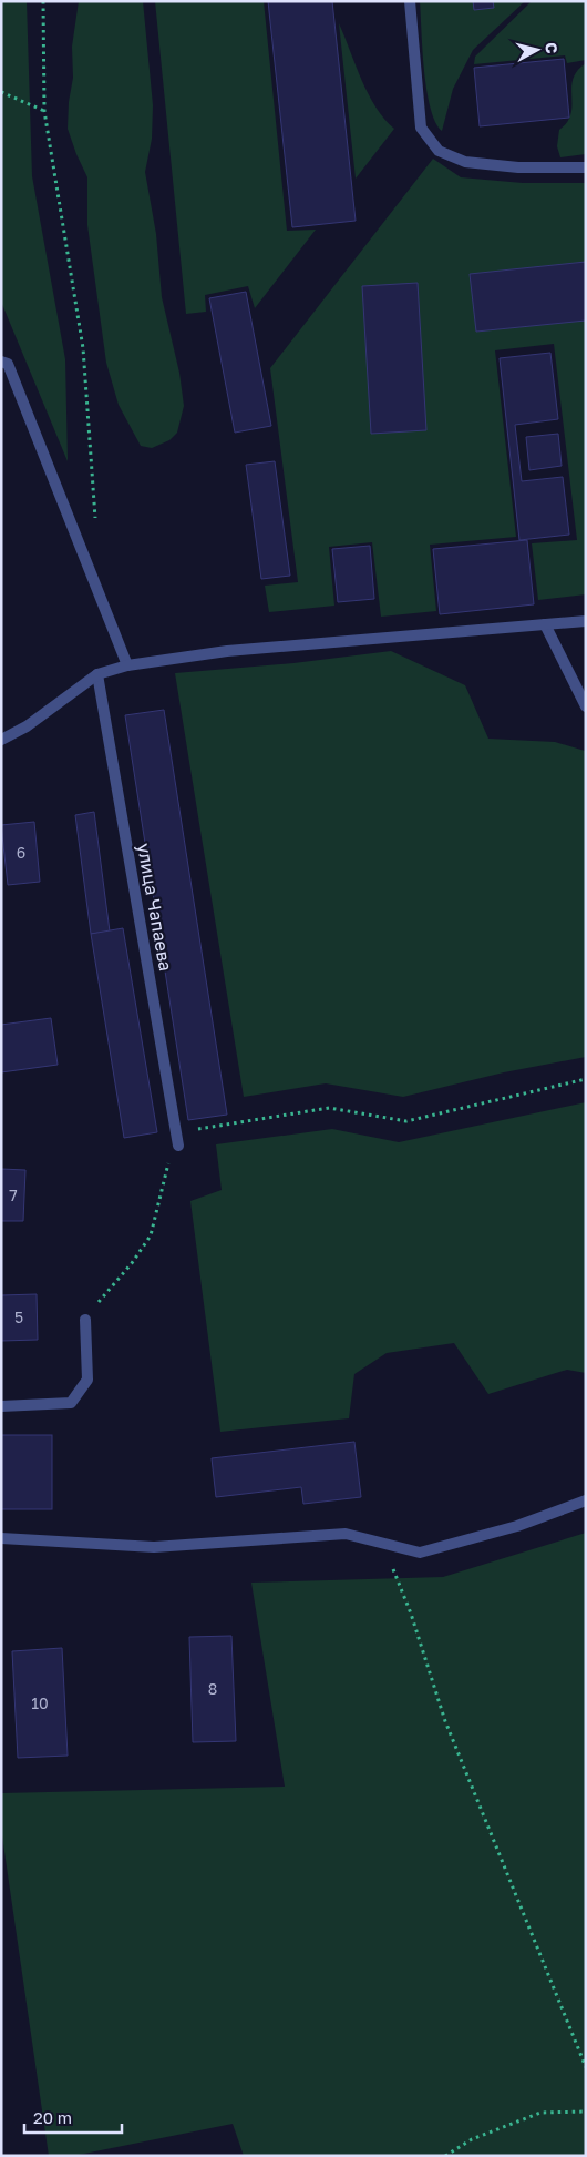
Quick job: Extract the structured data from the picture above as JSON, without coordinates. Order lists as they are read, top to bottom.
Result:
{
  "streets": {
    "street": ["улица Чапаева"]
  },
  "house_numbers": [
    "6",
    "7",
    "5",
    "8",
    "10"
  ],
  "scale_bar": "20 m",
  "north": "right"
}
